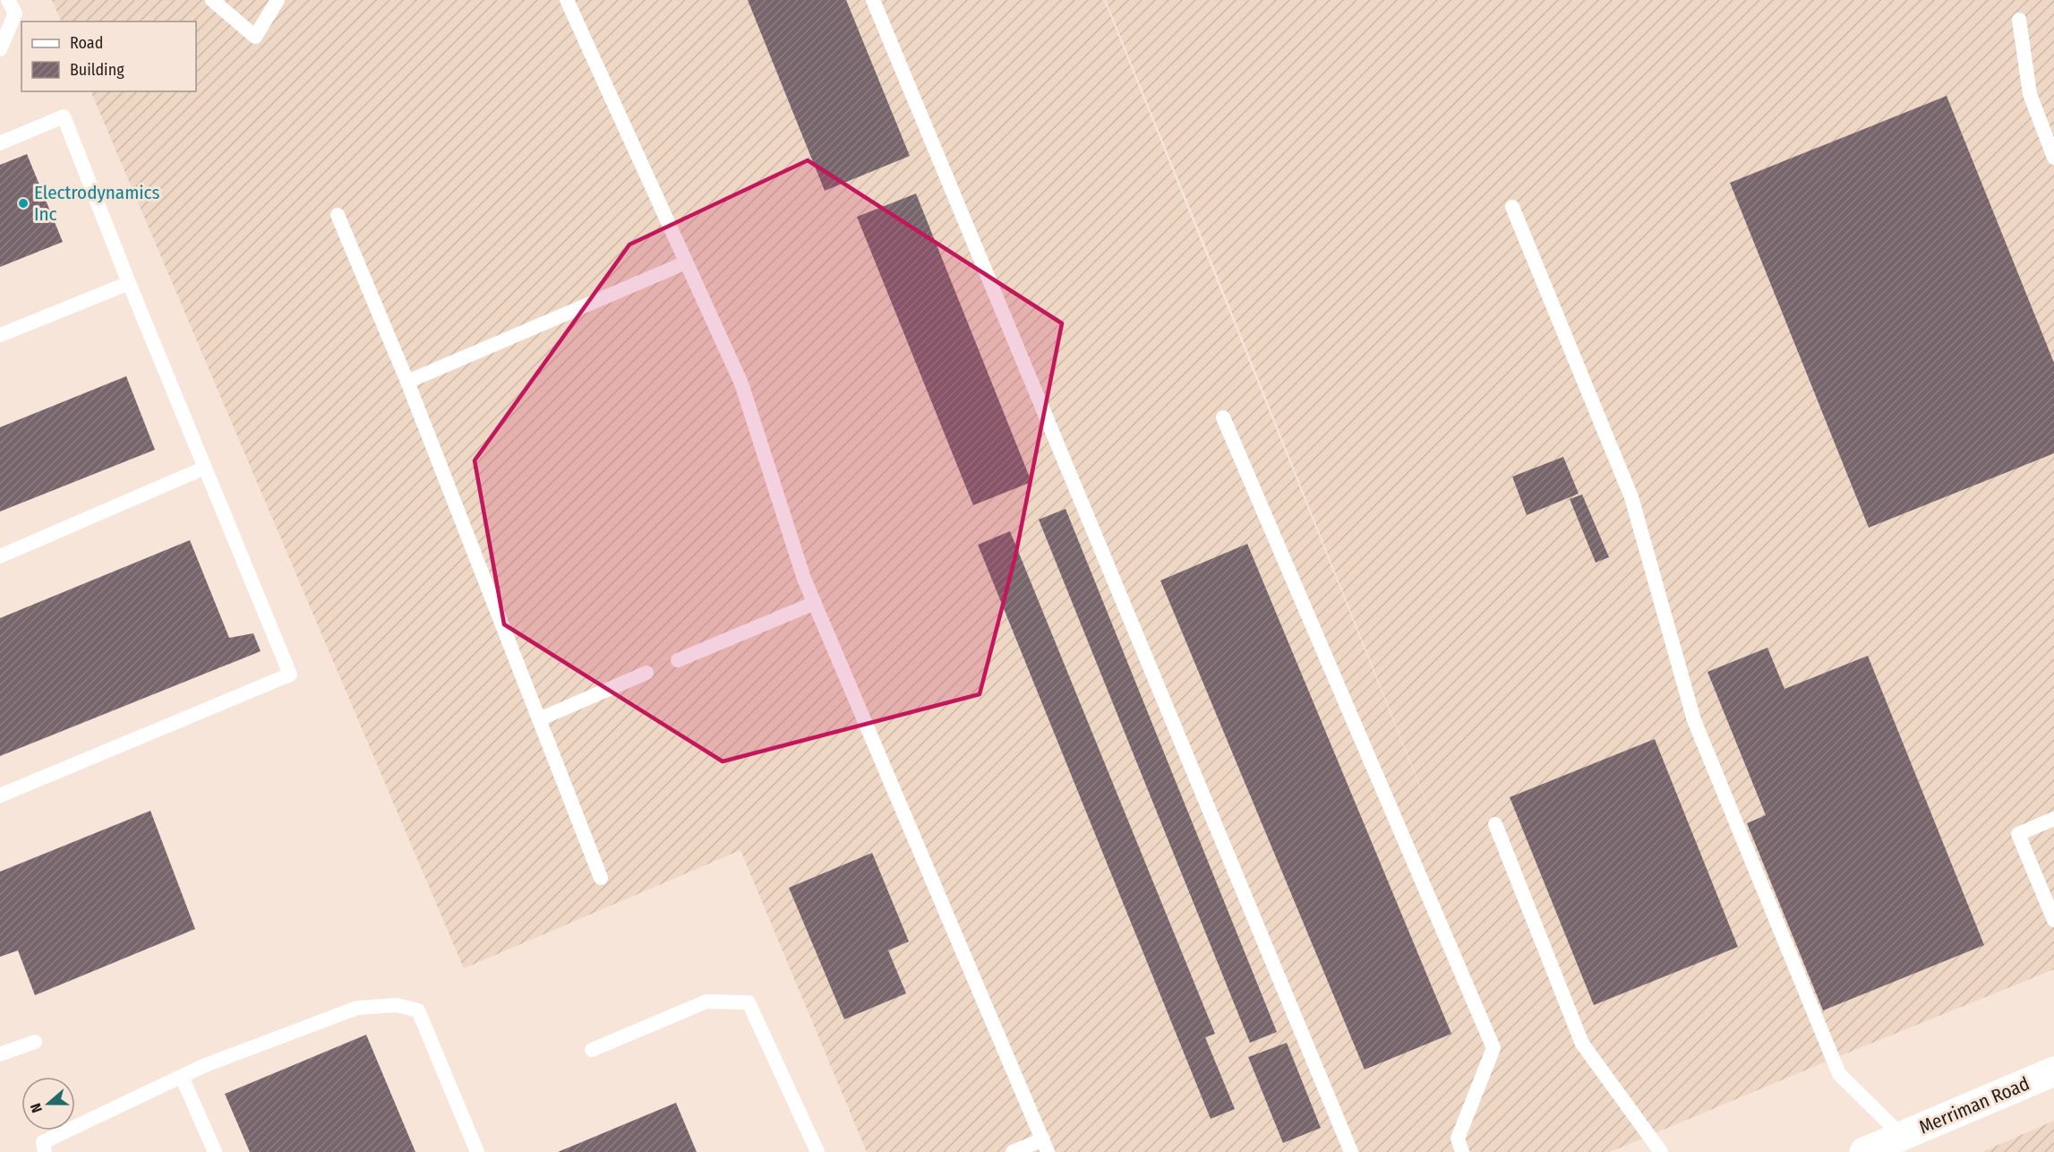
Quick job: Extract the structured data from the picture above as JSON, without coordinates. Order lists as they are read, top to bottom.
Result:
{
  "streets": {
    "main road": ["Merriman Road"]
  },
  "places": ["Electrodynamics Inc"],
  "legend": ["Road", "Building"],
  "north": "left"
}
